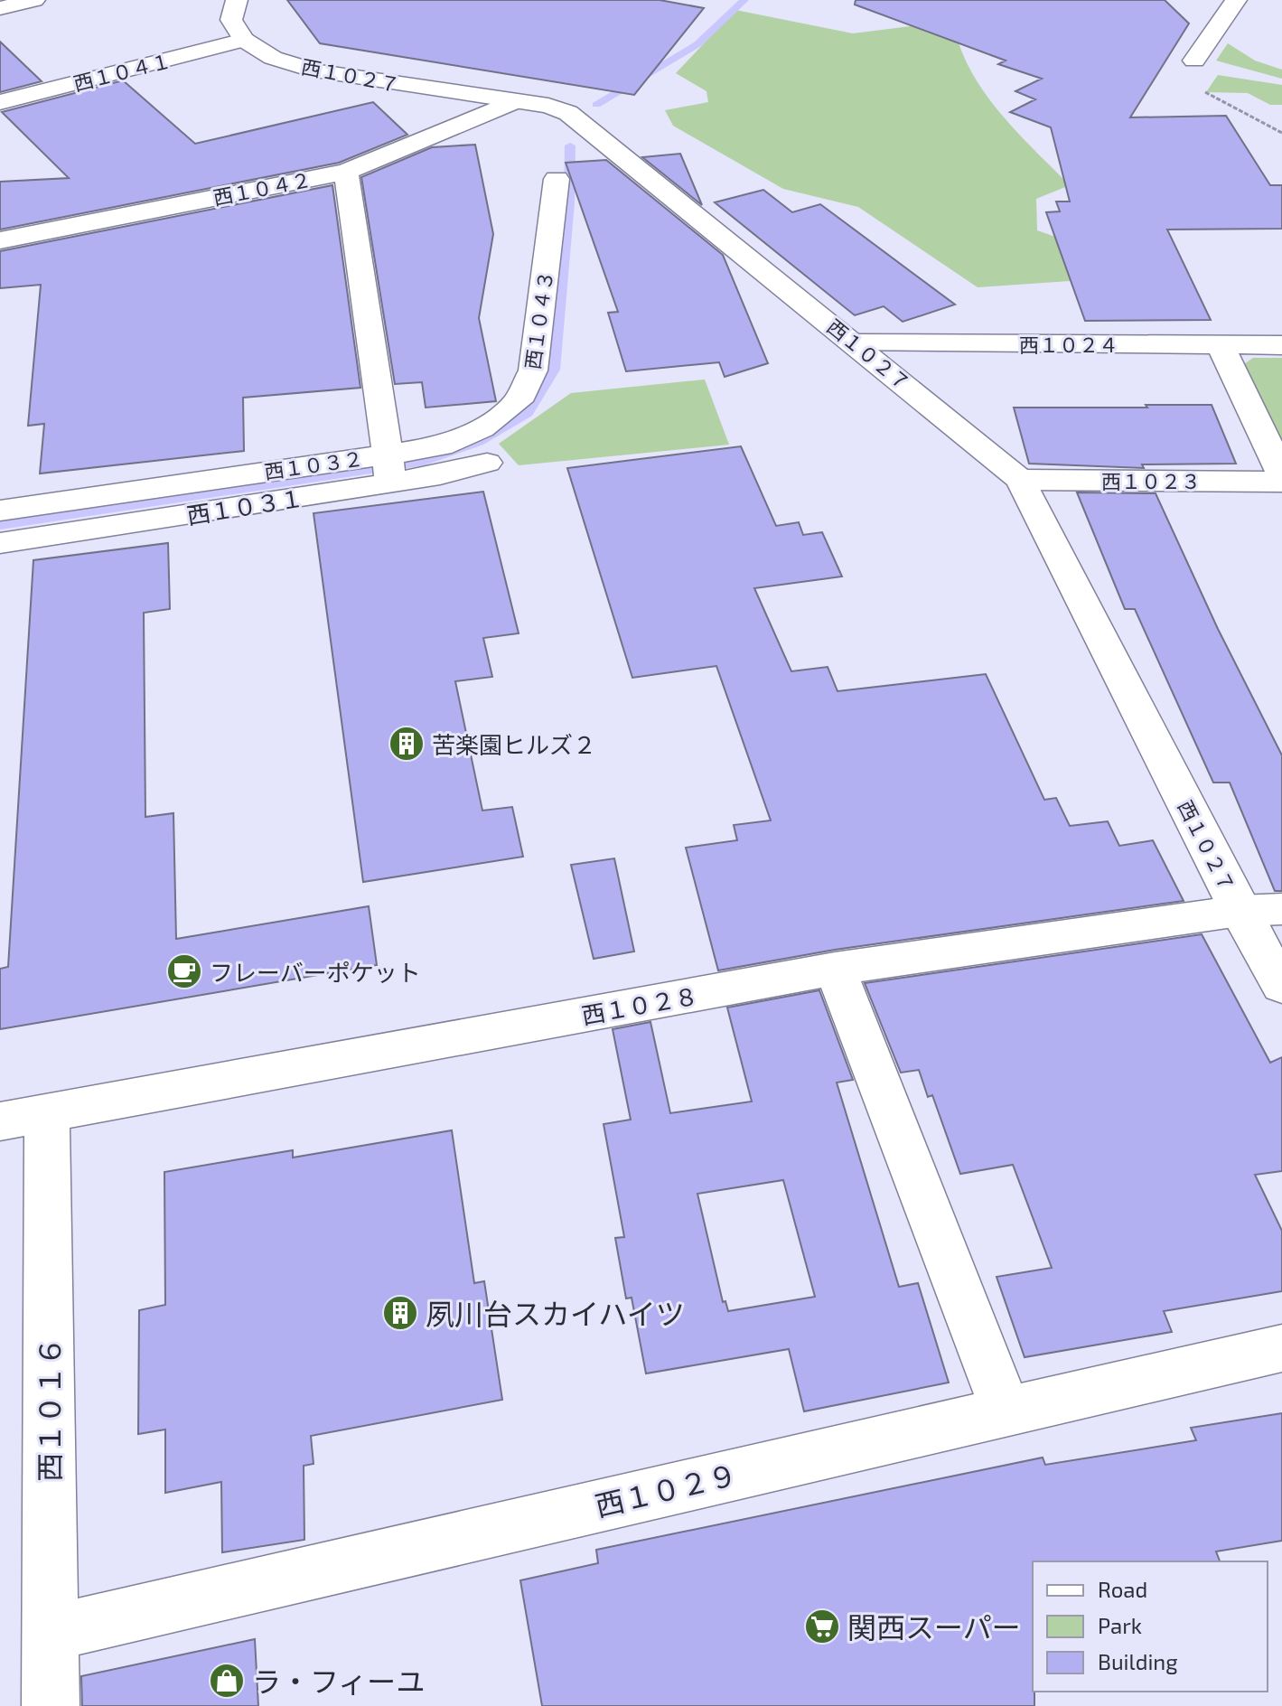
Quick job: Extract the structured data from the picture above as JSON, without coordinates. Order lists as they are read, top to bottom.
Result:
{
  "streets": {
    "street": [
      "西１０４１",
      "西１０２７",
      "西１０４２",
      "西１０４３",
      "西１０２４",
      "西１０３２",
      "西１０２３",
      "西１０３１",
      "西１０２８",
      "西１０１６",
      "西１０２９"
    ]
  },
  "crossings": [
    ["西１０４１", "西１０２７"],
    ["西１０２７", "西１０４２"],
    ["西１０２７", "西１０２４"],
    ["西１０２７", "西１０２３"],
    ["西１０２７", "西１０２８"],
    ["西１０４２", "西１０３２"],
    ["西１０４３", "西１０３２"],
    ["西１０４３", "西１０３１"],
    ["西１０３２", "西１０３１"],
    ["西１０２８", "西１０１６"],
    ["西１０１６", "西１０２９"]
  ],
  "places": {
    "building": ["苦楽園ヒルズ２", "夙川台スカイハイツ"],
    "cafe": ["フレーバーポケット"],
    "supermarket": ["関西スーパー"],
    "shop": ["ラ・フィーユ"]
  },
  "legend": ["Road", "Park", "Building"]
}
